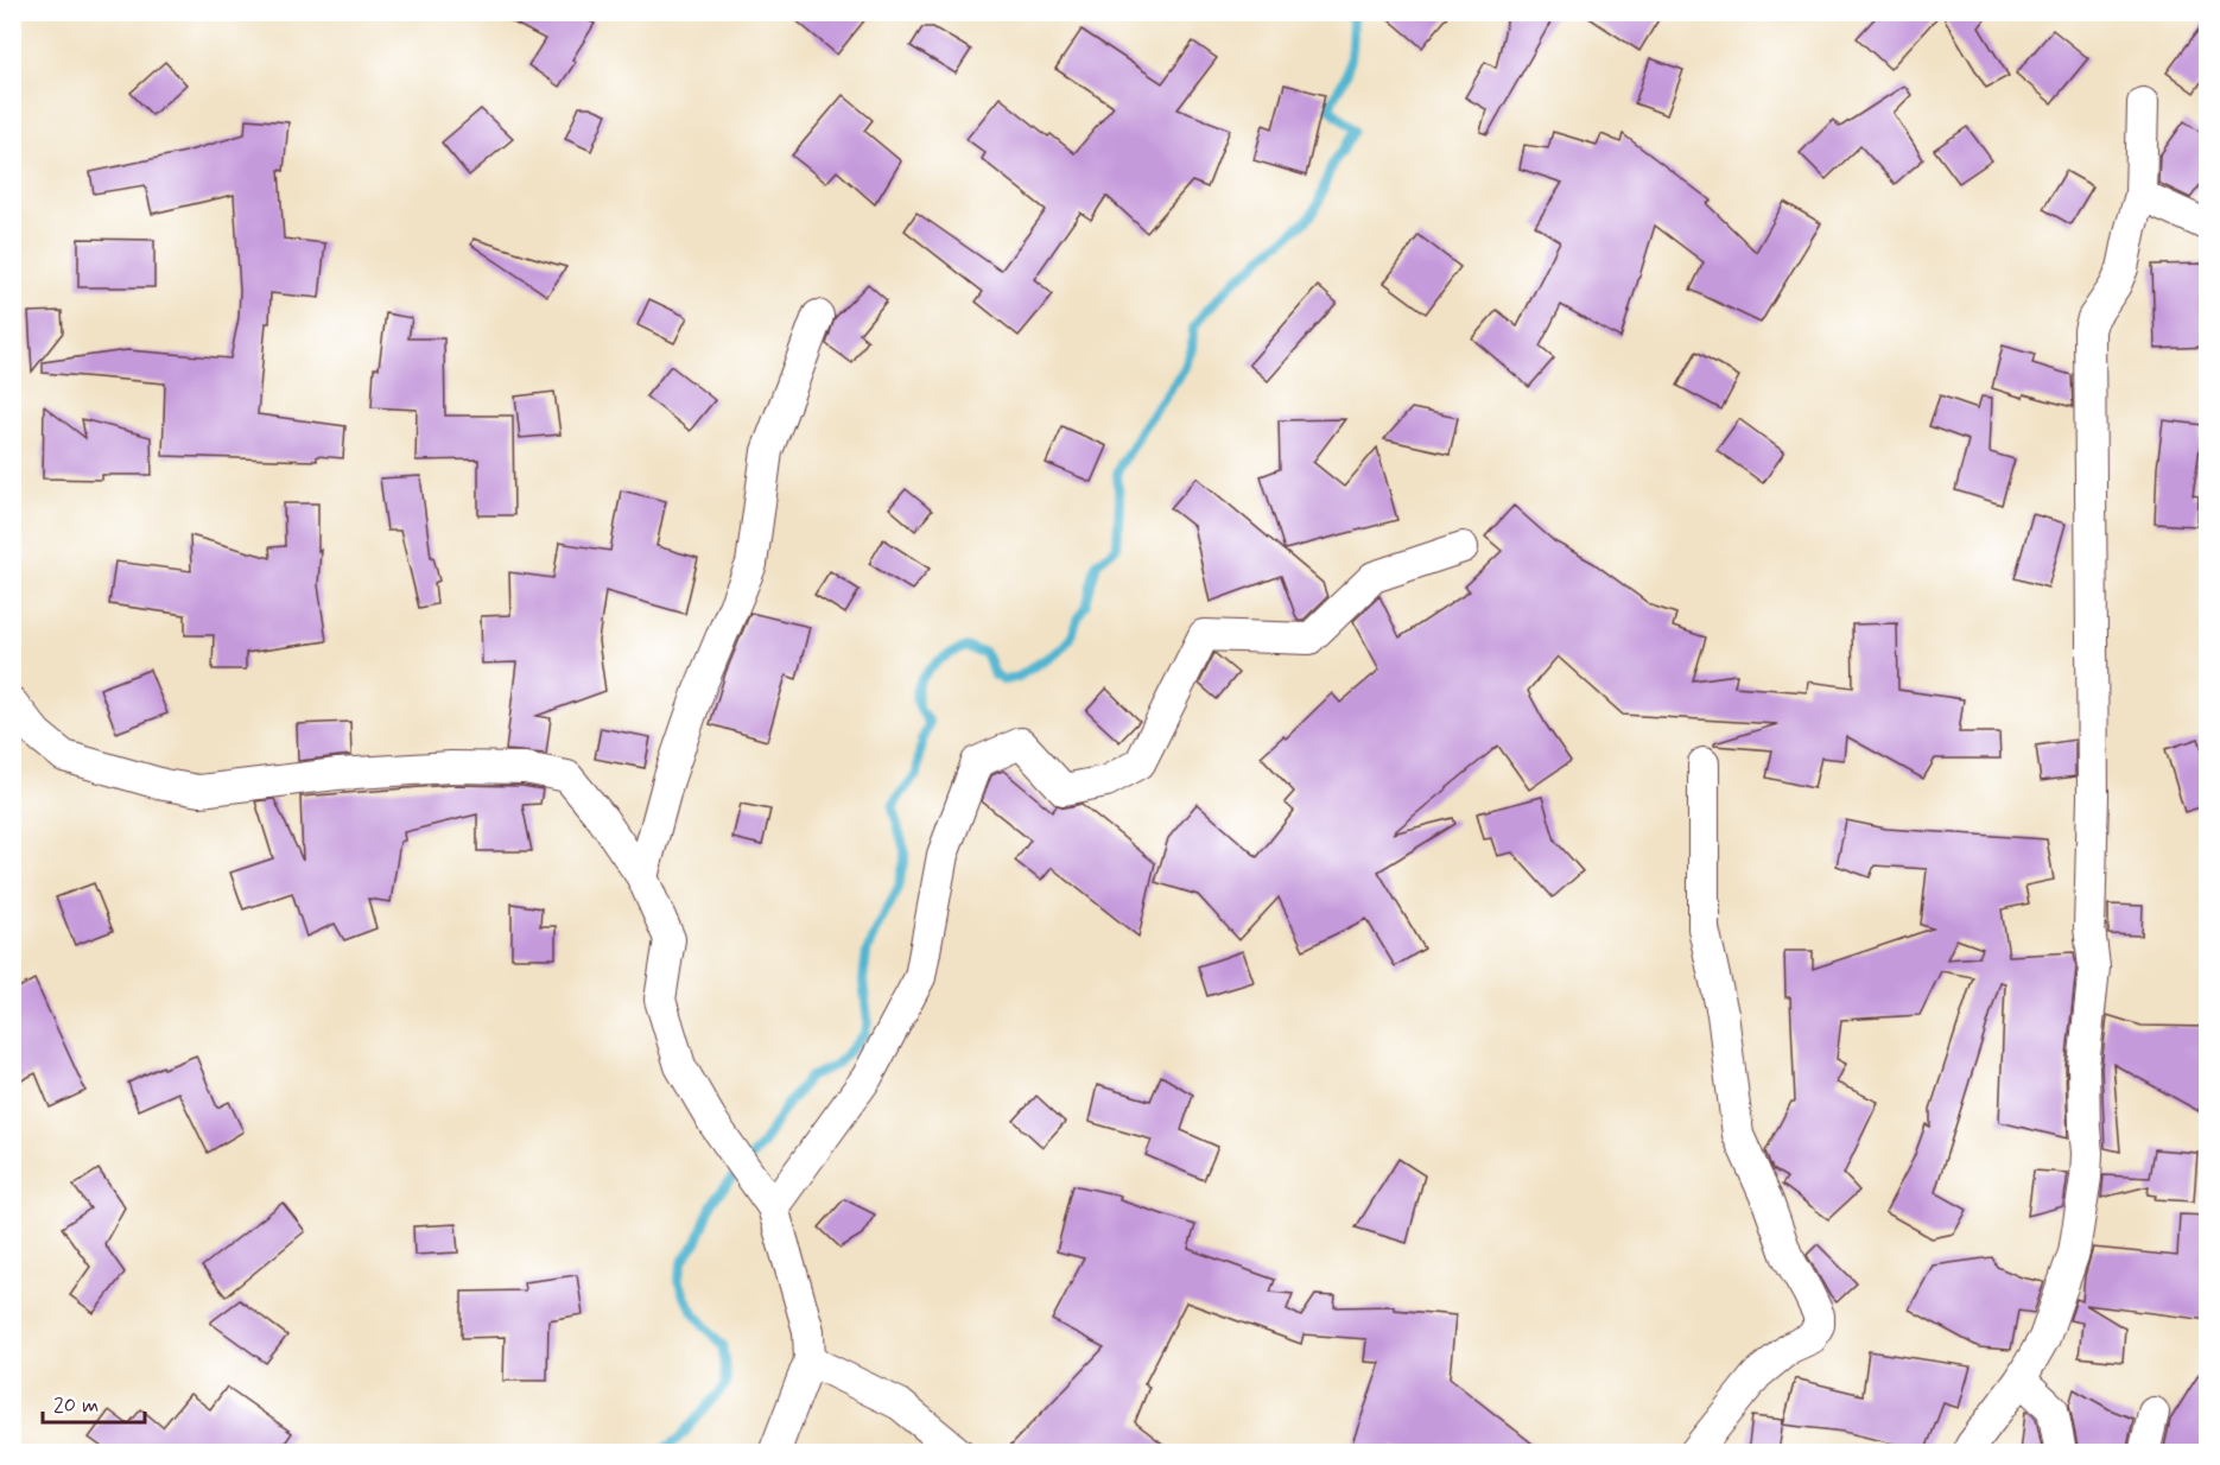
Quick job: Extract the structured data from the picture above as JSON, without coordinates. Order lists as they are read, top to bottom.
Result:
{
  "scale_bar": "20 m"
}
